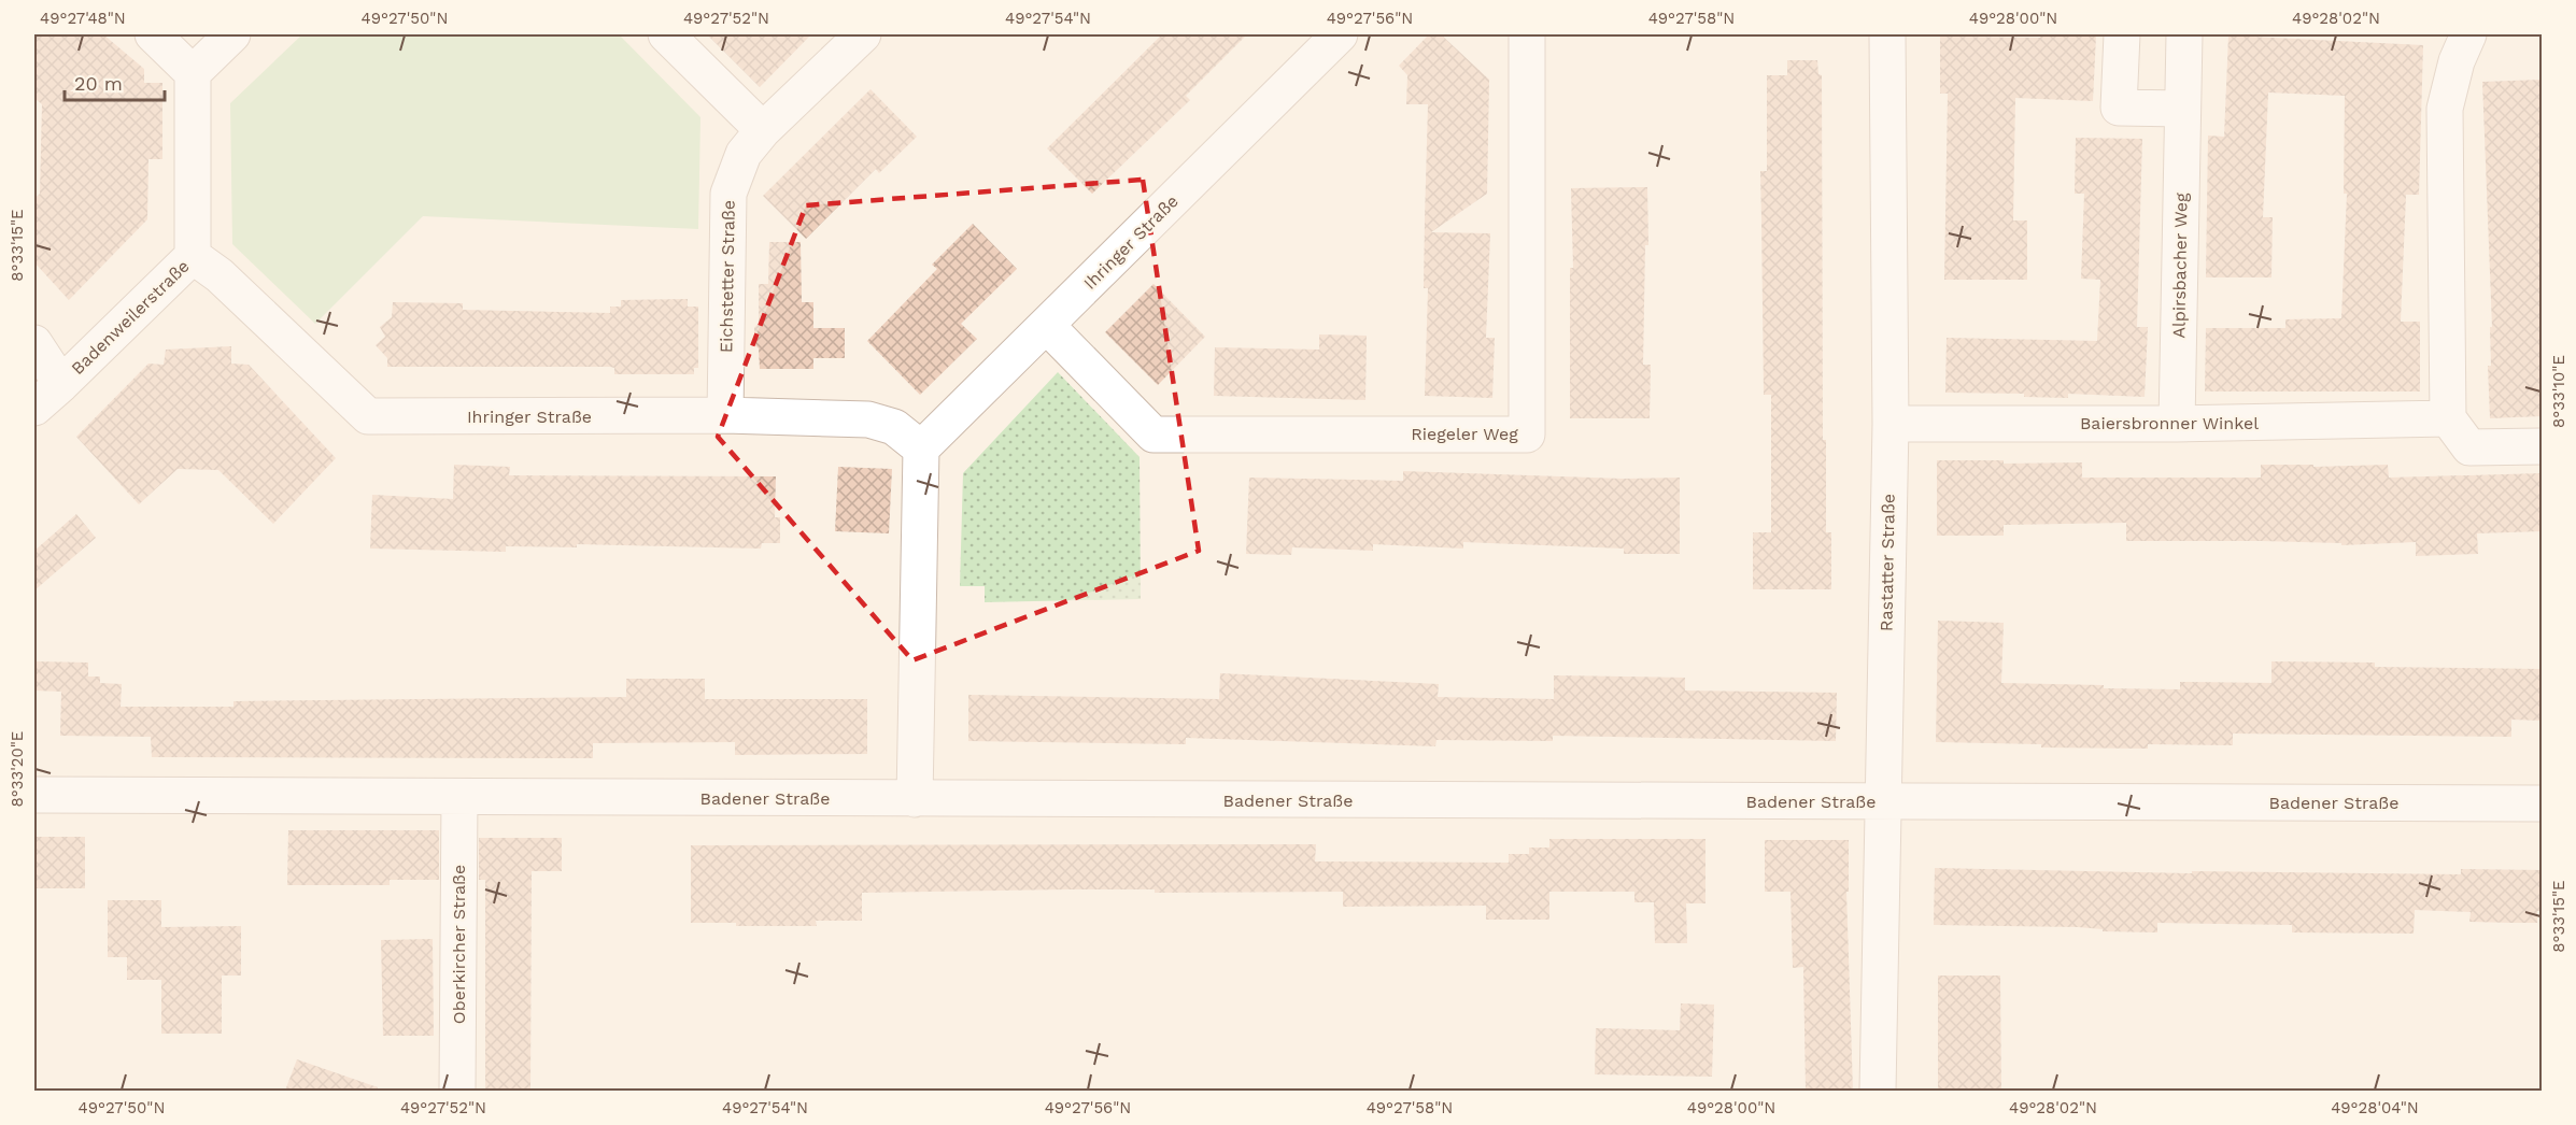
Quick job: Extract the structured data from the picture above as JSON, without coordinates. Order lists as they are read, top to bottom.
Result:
{
  "streets": {
    "street": [
      "Ihringer Straße",
      "Alpirsbacher Weg",
      "Eichstetter Straße",
      "Badenweilerstraße",
      "Baiersbronner Winkel",
      "Riegeler Weg",
      "Rastatter Straße",
      "Badener Straße",
      "Oberkircher Straße"
    ]
  },
  "crossings": [
    ["Ihringer Straße", "Eichstetter Straße"],
    ["Ihringer Straße", "Badenweilerstraße"],
    ["Ihringer Straße", "Riegeler Weg"],
    ["Alpirsbacher Weg", "Baiersbronner Winkel"],
    ["Baiersbronner Winkel", "Rastatter Straße"],
    ["Rastatter Straße", "Badener Straße"],
    ["Badener Straße", "Oberkircher Straße"]
  ],
  "scale_bar": "20 m",
  "coordinates": [
    "49°27'48\"N",
    "49°27'50\"N",
    "49°27'52\"N",
    "49°27'54\"N",
    "49°27'56\"N",
    "49°27'58\"N",
    "49°28'00\"N",
    "49°28'02\"N",
    "8°33'15\"E",
    "8°33'10\"E",
    "8°33'20\"E",
    "49°28'04\"N"
  ]
}
